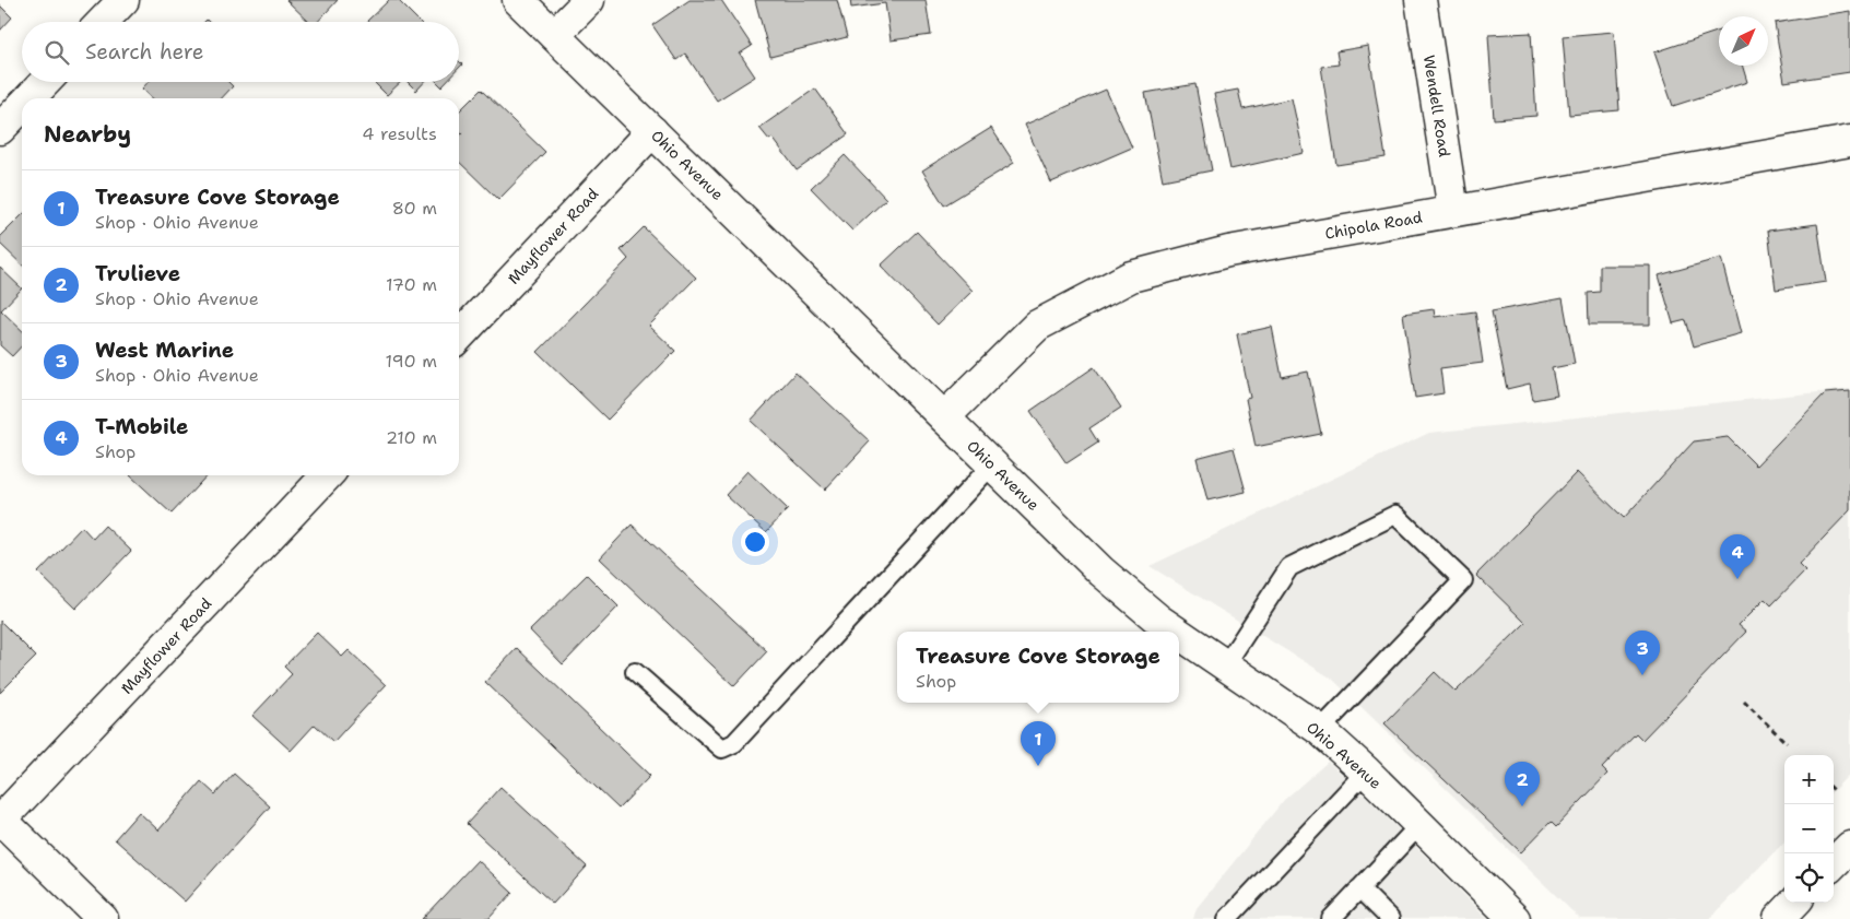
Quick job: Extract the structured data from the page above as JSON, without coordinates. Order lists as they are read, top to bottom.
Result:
{
  "streets": {
    "street": [
      "Wendell Road",
      "Ohio Avenue",
      "Chipola Road",
      "Mayflower Road"
    ]
  },
  "crossings": [
    ["Wendell Road", "Chipola Road"],
    ["Ohio Avenue", "Chipola Road"],
    ["Ohio Avenue", "Mayflower Road"]
  ],
  "north": "top right",
  "page": {
    "search": "Search here",
    "heading": ["Nearby", "4 results"],
    "list": [
      {
        "mark": "1",
        "name": "Treasure Cove Storage",
        "note": "Shop · Ohio Avenue",
        "value": "80 m"
      },
      {
        "mark": "2",
        "name": "Trulieve",
        "note": "Shop · Ohio Avenue",
        "value": "170 m"
      },
      {
        "mark": "3",
        "name": "West Marine",
        "note": "Shop · Ohio Avenue",
        "value": "190 m"
      },
      {
        "mark": "4",
        "name": "T-Mobile",
        "note": "Shop",
        "value": "210 m"
      }
    ],
    "pins": [
      "4",
      "3",
      "1",
      "2"
    ],
    "popup": ["Treasure Cove Storage", "Shop"],
    "map_buttons": ["+", "−"]
  }
}
